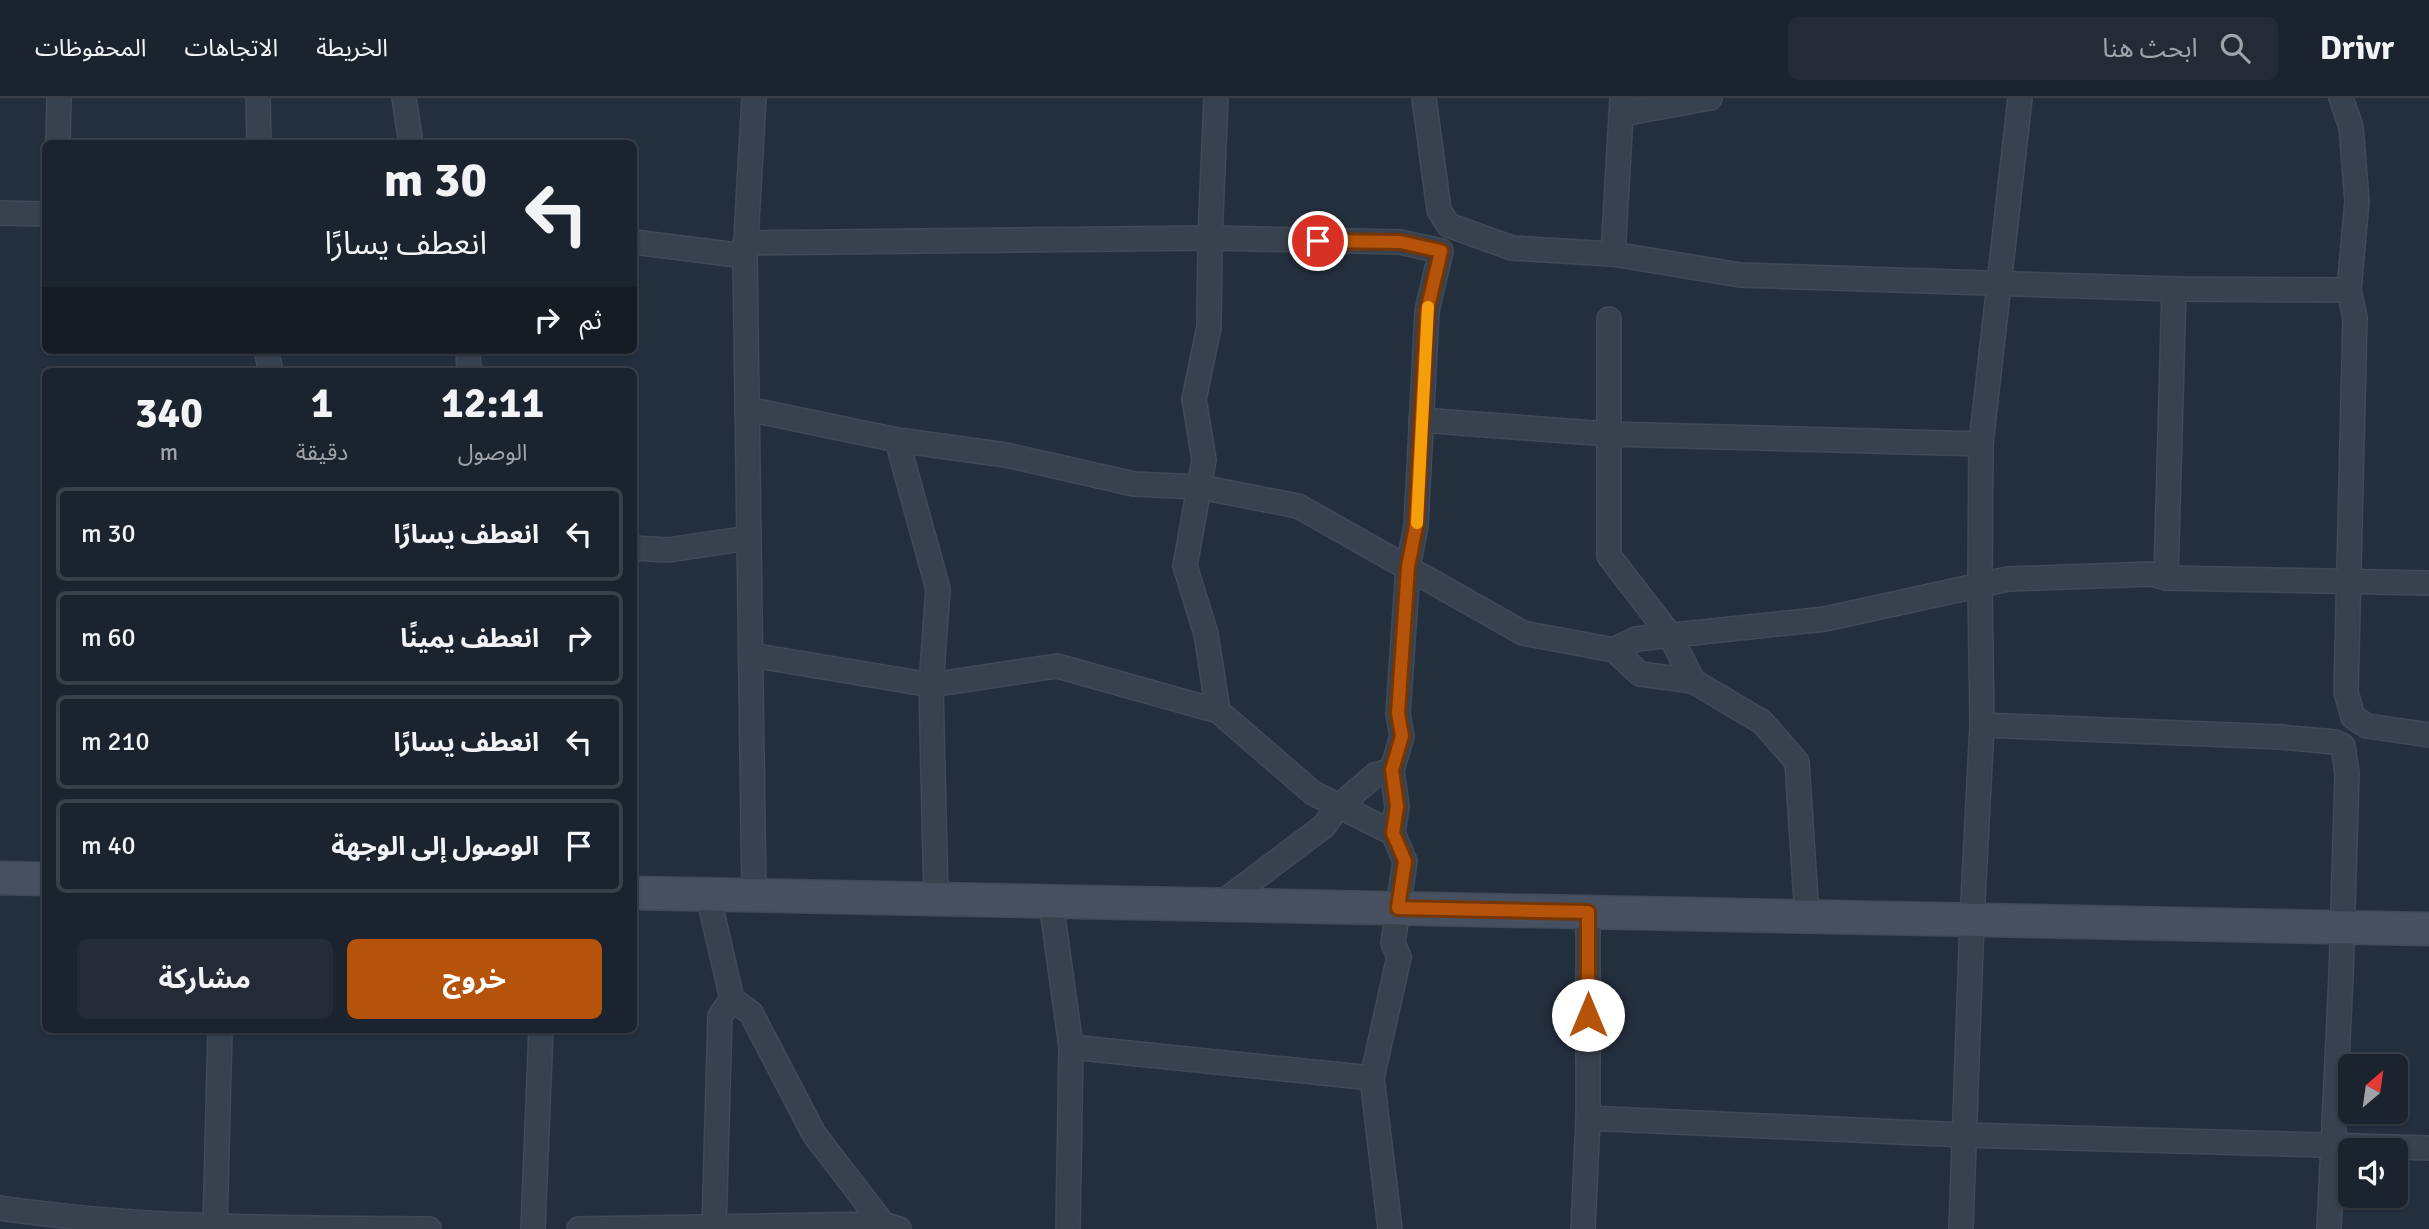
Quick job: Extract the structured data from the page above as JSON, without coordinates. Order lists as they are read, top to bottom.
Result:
{
  "north": "top right",
  "page": {
    "header": "Drivr",
    "search": "ابحث هنا",
    "nav": ["الخريطة", "الاتجاهات", "المحفوظات"],
    "turn": ["30 m", "انعطف يسارًا"],
    "then": "ثم",
    "eta": [
      "12:11",
      "الوصول",
      "1",
      "دقيقة",
      "340",
      "m"
    ],
    "list": [
      {
        "name": "انعطف يسارًا",
        "value": "30 m"
      },
      {
        "name": "انعطف يمينًا",
        "value": "60 m"
      },
      {
        "name": "انعطف يسارًا",
        "value": "210 m"
      },
      {
        "name": "الوصول إلى الوجهة",
        "value": "40 m"
      }
    ],
    "buttons": ["خروج", "مشاركة"]
  }
}
